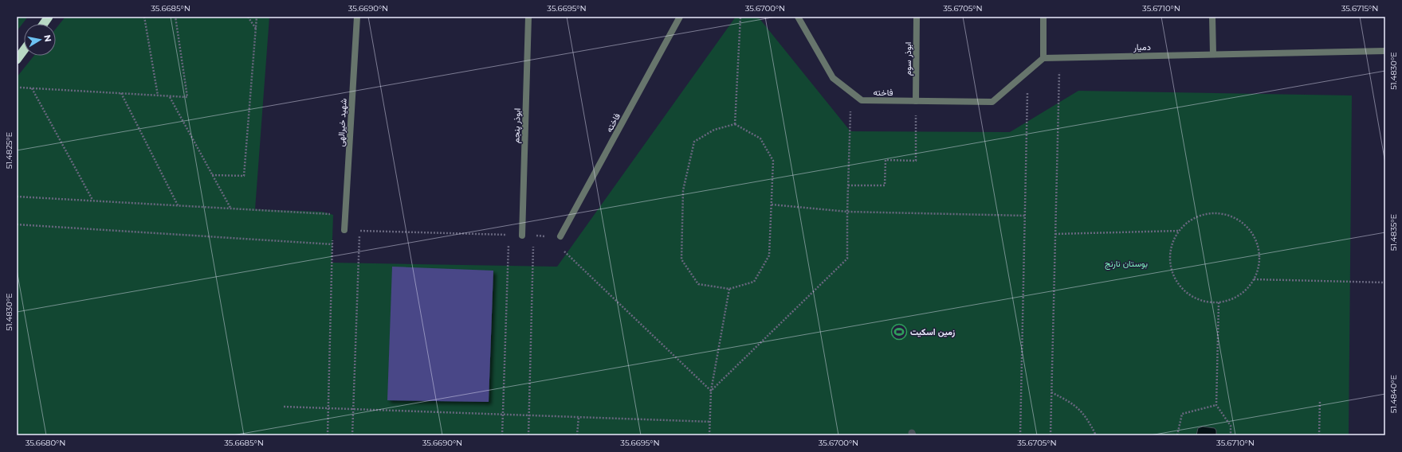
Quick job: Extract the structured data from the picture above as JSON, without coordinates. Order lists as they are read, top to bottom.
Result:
{
  "streets": {
    "street": [
      "دمیار",
      "ابوذر سوم",
      "فاخته",
      "شهید خیرالهی",
      "ابوذر پنجم"
    ]
  },
  "crossings": [
    ["ابوذر سوم", "فاخته"]
  ],
  "parks": ["بوستان نارنج"],
  "places": {
    "sports": ["زمین اسکیت"]
  },
  "north": "right",
  "coordinates": [
    "35.6685°N",
    "35.6690°N",
    "35.6695°N",
    "35.6700°N",
    "35.6705°N",
    "35.6710°N",
    "35.6715°N",
    "51.4830°E",
    "51.4825°E",
    "51.4835°E",
    "51.4840°E",
    "35.6680°N"
  ]
}
